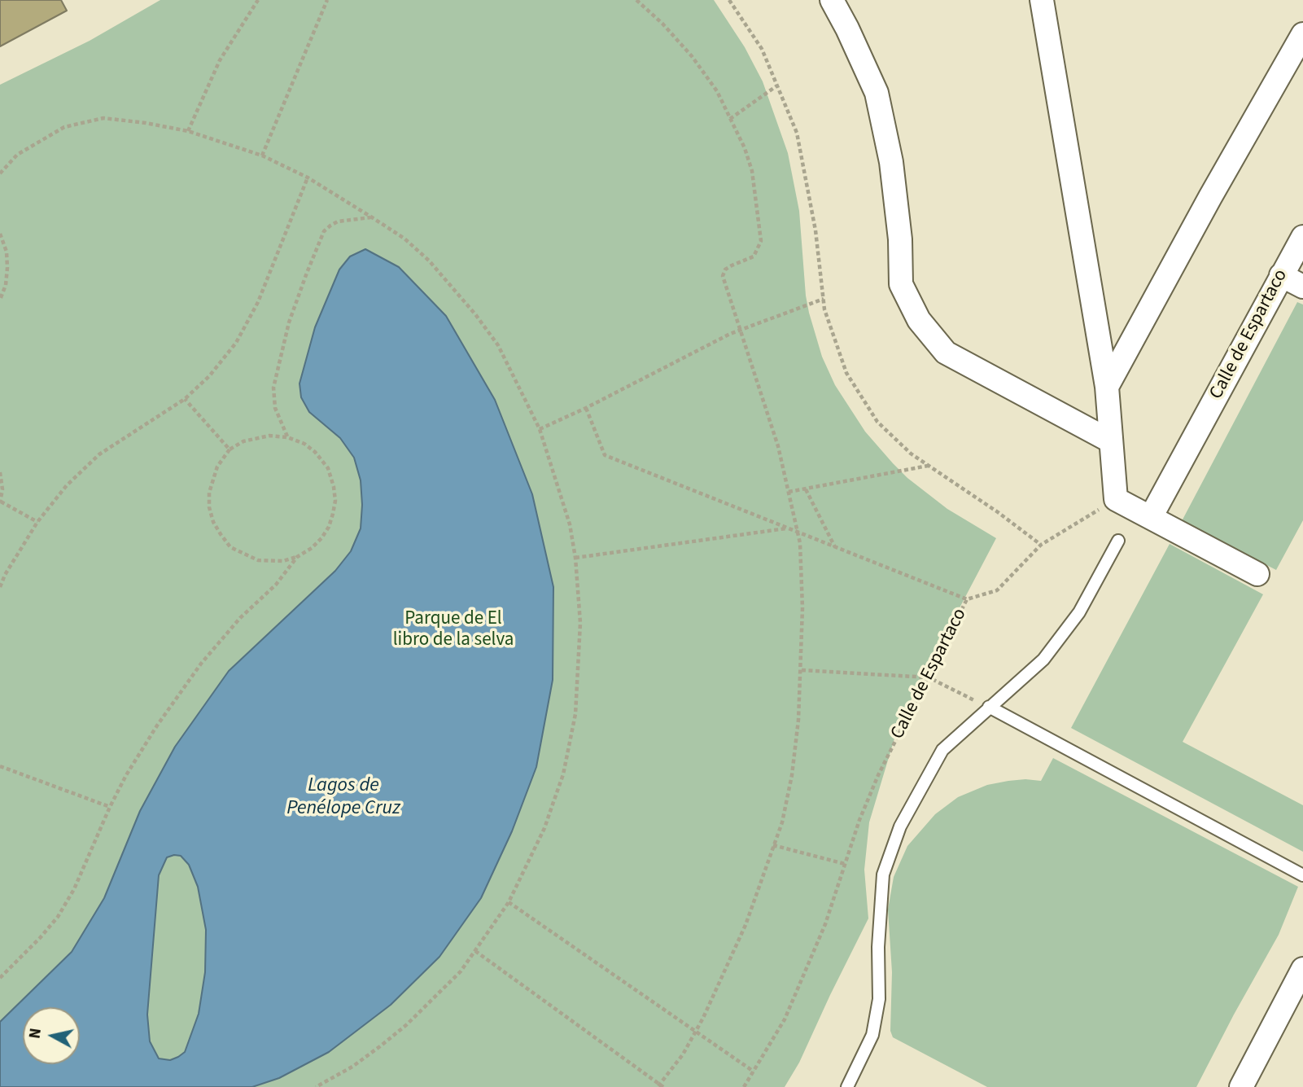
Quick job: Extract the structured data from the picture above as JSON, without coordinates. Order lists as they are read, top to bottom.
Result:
{
  "streets": {
    "street": ["Calle de Espartaco"]
  },
  "water": ["Lagos de Penélope Cruz"],
  "parks": ["Parque de El libro de la selva"],
  "north": "left"
}
